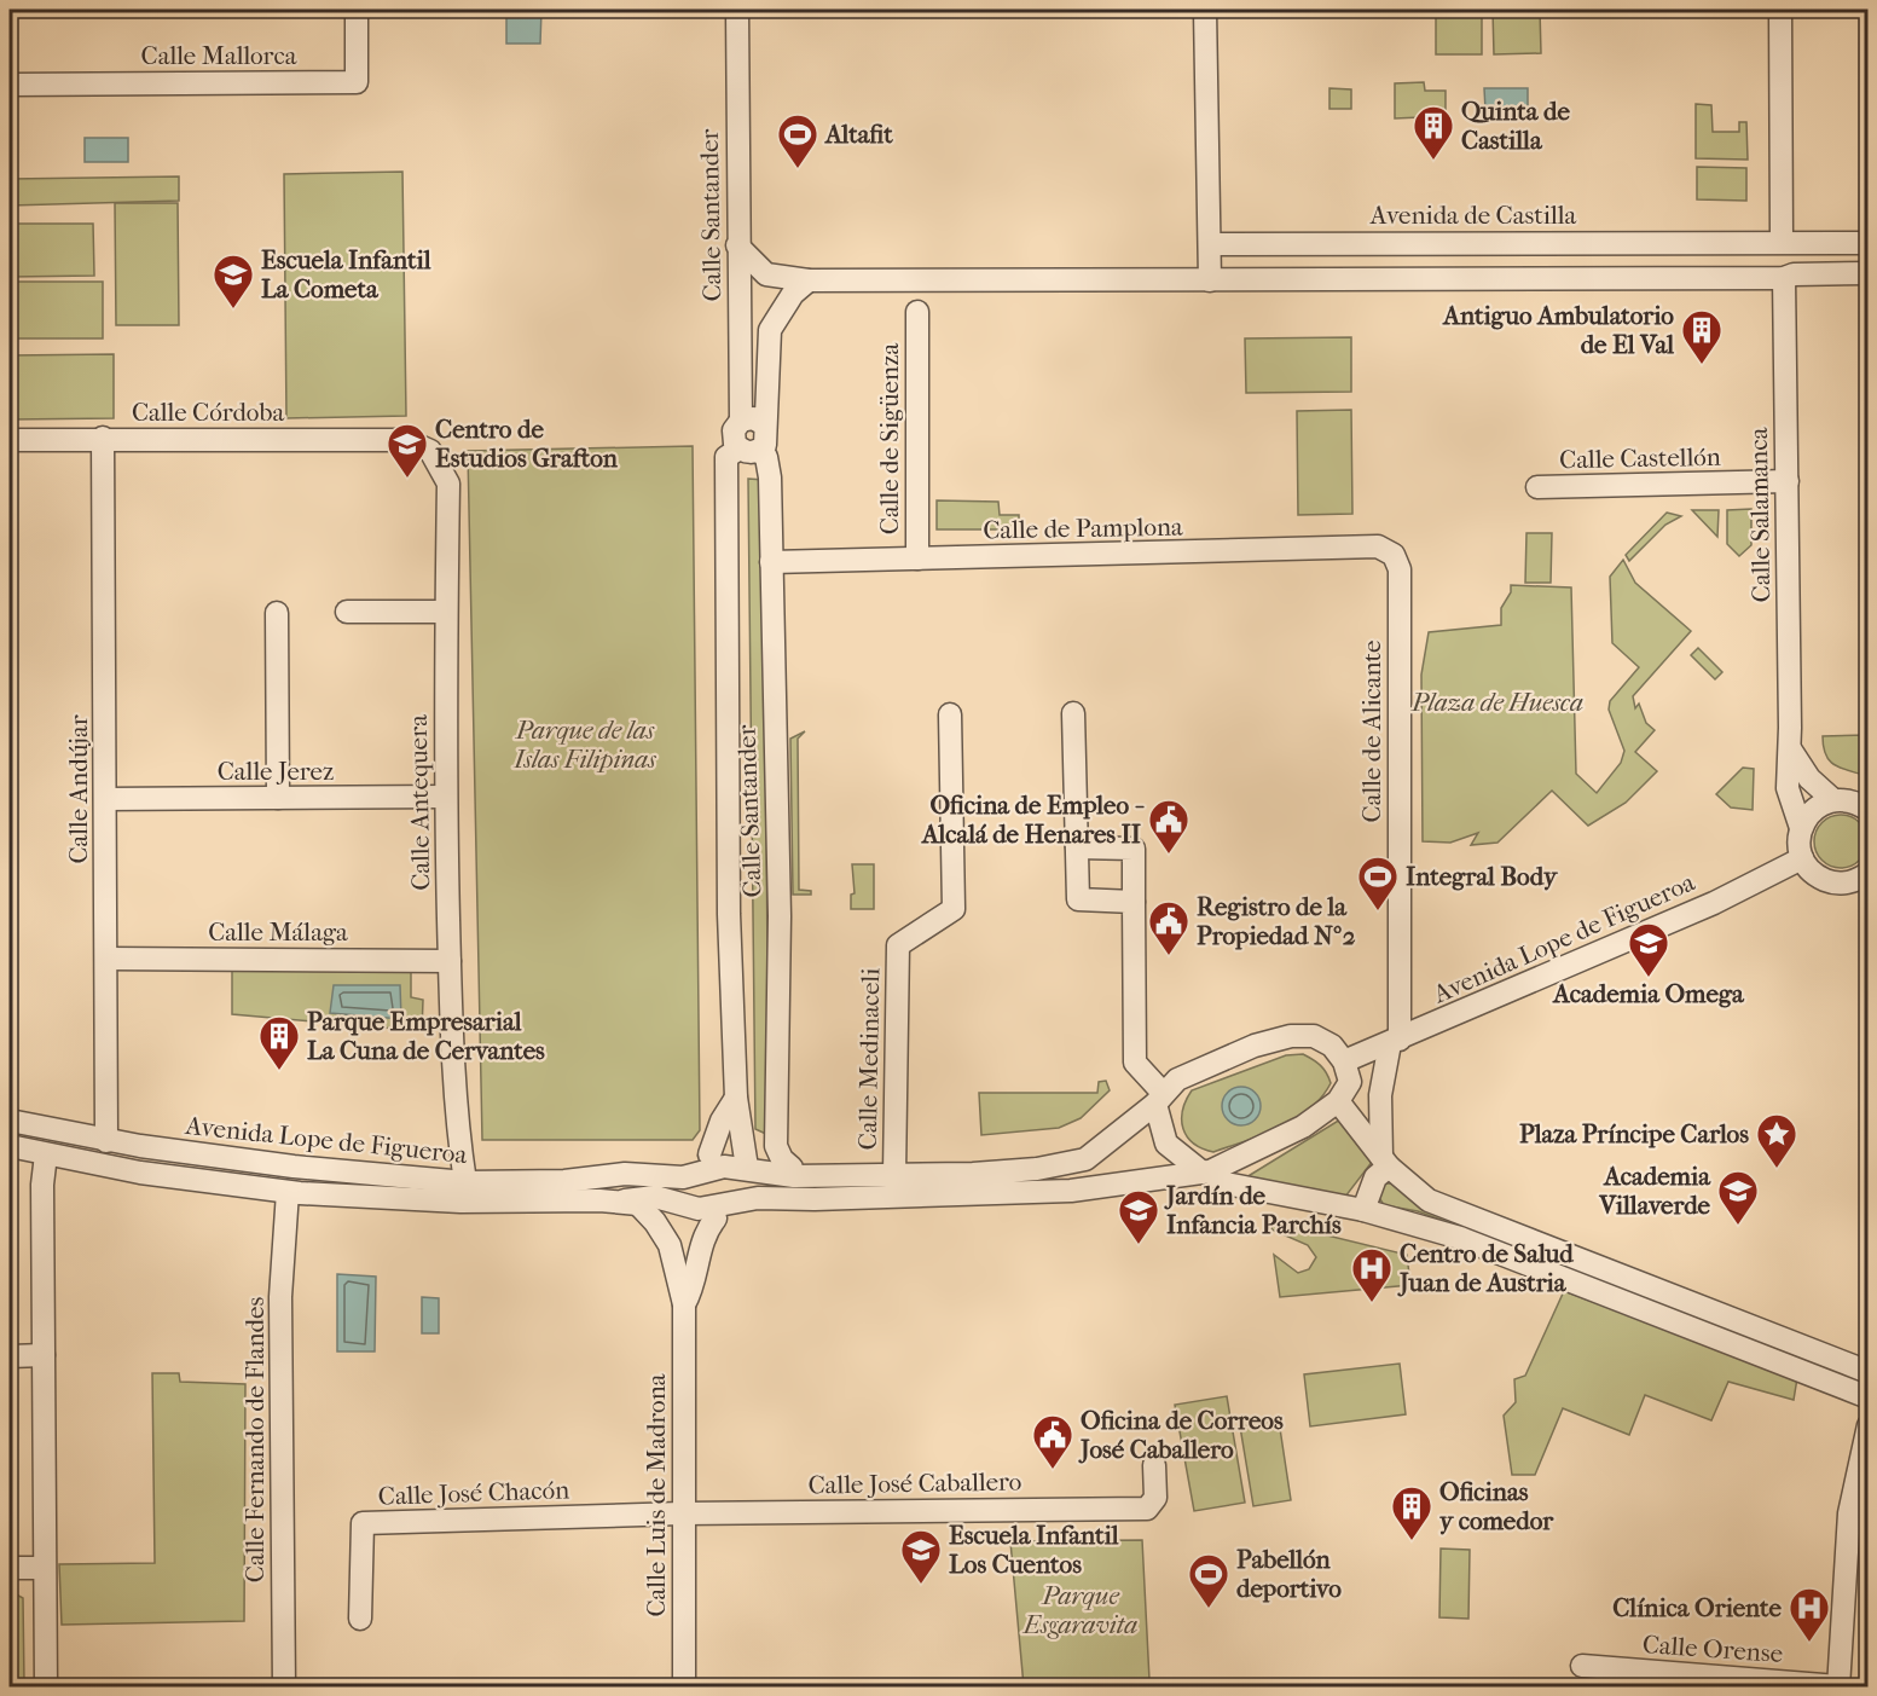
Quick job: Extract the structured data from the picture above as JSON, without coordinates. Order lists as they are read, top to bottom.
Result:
{
  "streets": {
    "street": [
      "Calle Mallorca",
      "Calle Santander",
      "Avenida de Castilla",
      "Calle Córdoba",
      "Calle de Sigüenza",
      "Calle Castellón",
      "Calle Salamanca",
      "Calle de Pamplona",
      "Calle de Alicante",
      "Calle Jerez",
      "Calle Andújar",
      "Calle Antequera",
      "Calle Málaga",
      "Avenida Lope de Figueroa",
      "Calle Medinaceli",
      "Calle Fernando de Flandes",
      "Calle José Caballero",
      "Calle José Chacón",
      "Calle Luis de Madrona",
      "Calle Orense"
    ]
  },
  "crossings": [
    ["Calle Santander", "Calle de Pamplona"],
    ["Calle Santander", "Avenida Lope de Figueroa"],
    ["Avenida de Castilla", "Calle Salamanca"],
    ["Calle Córdoba", "Calle Andújar"],
    ["Calle Córdoba", "Calle Antequera"],
    ["Calle de Sigüenza", "Calle de Pamplona"],
    ["Calle Castellón", "Calle Salamanca"],
    ["Calle Salamanca", "Avenida Lope de Figueroa"],
    ["Calle de Pamplona", "Calle de Alicante"],
    ["Calle de Alicante", "Avenida Lope de Figueroa"],
    ["Calle Jerez", "Calle Andújar"],
    ["Calle Jerez", "Calle Antequera"],
    ["Calle Andújar", "Calle Málaga"],
    ["Calle Andújar", "Avenida Lope de Figueroa"],
    ["Calle Antequera", "Calle Málaga"],
    ["Calle Antequera", "Avenida Lope de Figueroa"],
    ["Avenida Lope de Figueroa", "Calle Medinaceli"],
    ["Avenida Lope de Figueroa", "Calle Fernando de Flandes"],
    ["Avenida Lope de Figueroa", "Calle Luis de Madrona"],
    ["Calle José Caballero", "Calle José Chacón"],
    ["Calle José Caballero", "Calle Luis de Madrona"],
    ["Calle José Chacón", "Calle Luis de Madrona"]
  ],
  "parks": ["Plaza de Huesca", "Parque de las Islas Filipinas", "Parque Esgaravita"],
  "places": {
    "building": [
      "Quinta de Castilla",
      "Antiguo Ambulatorio de El Val",
      "Parque Empresarial La Cuna de Cervantes",
      "Oficinas y comedor"
    ],
    "sports": ["Altafit", "Integral Body", "Pabellón deportivo"],
    "school or university": [
      "Escuela Infantil La Cometa",
      "Centro de Estudios Grafton",
      "Academia Omega",
      "Academia Villaverde",
      "Jardín de Infancia Parchís",
      "Escuela Infantil Los Cuentos"
    ],
    "public building": ["Oficina de Empleo - Alcalá de Henares II", "Registro de la Propiedad Nº2", "Oficina de Correos José Caballero"],
    "place": ["Plaza Príncipe Carlos"],
    "hospital": ["Centro de Salud Juan de Austria", "Clínica Oriente"]
  }
}
